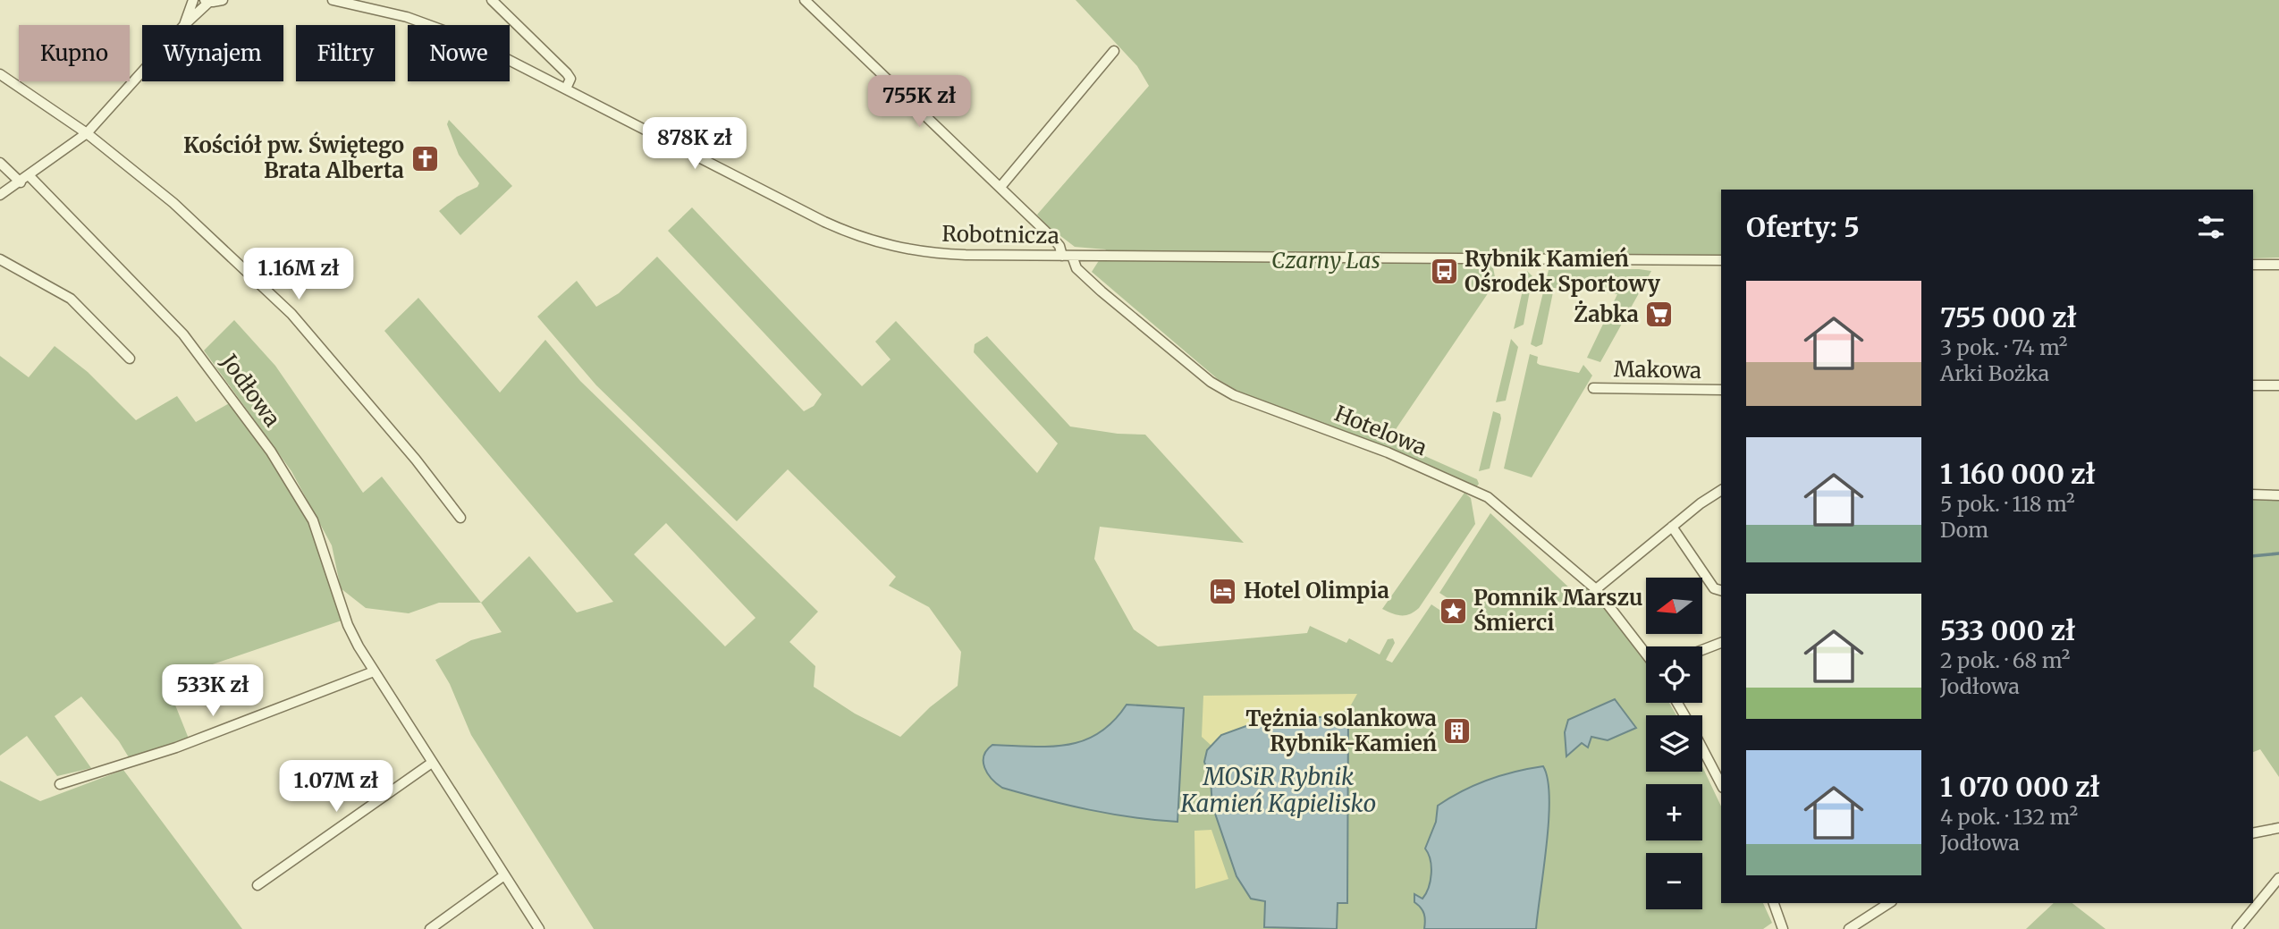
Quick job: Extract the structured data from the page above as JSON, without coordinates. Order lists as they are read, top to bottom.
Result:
{
  "streets": {
    "street": [
      "Robotnicza",
      "Makowa",
      "Jodłowa",
      "Hotelowa"
    ]
  },
  "crossings": [
    ["Robotnicza", "Hotelowa"]
  ],
  "water": ["MOSiR Rybnik Kamień Kąpielisko"],
  "parks": ["Czarny Las"],
  "places": {
    "church": ["Kościół pw. Świętego Brata Alberta"],
    "bus stop": ["Rybnik Kamień Ośrodek Sportowy"],
    "supermarket": ["Żabka"],
    "hotel": ["Hotel Olimpia"],
    "place": ["Pomnik Marszu Śmierci"],
    "building": ["Tężnia solankowa Rybnik-Kamień"]
  },
  "north": "left",
  "page": {
    "chip": [
      "Kupno",
      "Wynajem",
      "Filtry",
      "Nowe"
    ],
    "price": [
      "755K zł",
      "878K zł",
      "1.16M zł",
      "533K zł",
      "1.07M zł"
    ],
    "heading": "Oferty: 5",
    "list": [
      {
        "name": "755 000 zł",
        "note": "3 pok. · 74 m² · Arki Bożka"
      },
      {
        "name": "1 160 000 zł",
        "note": "5 pok. · 118 m² · Dom"
      },
      {
        "name": "533 000 zł",
        "note": "2 pok. · 68 m² · Jodłowa"
      },
      {
        "name": "1 070 000 zł",
        "note": "4 pok. · 132 m² · Jodłowa"
      }
    ],
    "map_buttons": ["+", "−"]
  }
}
